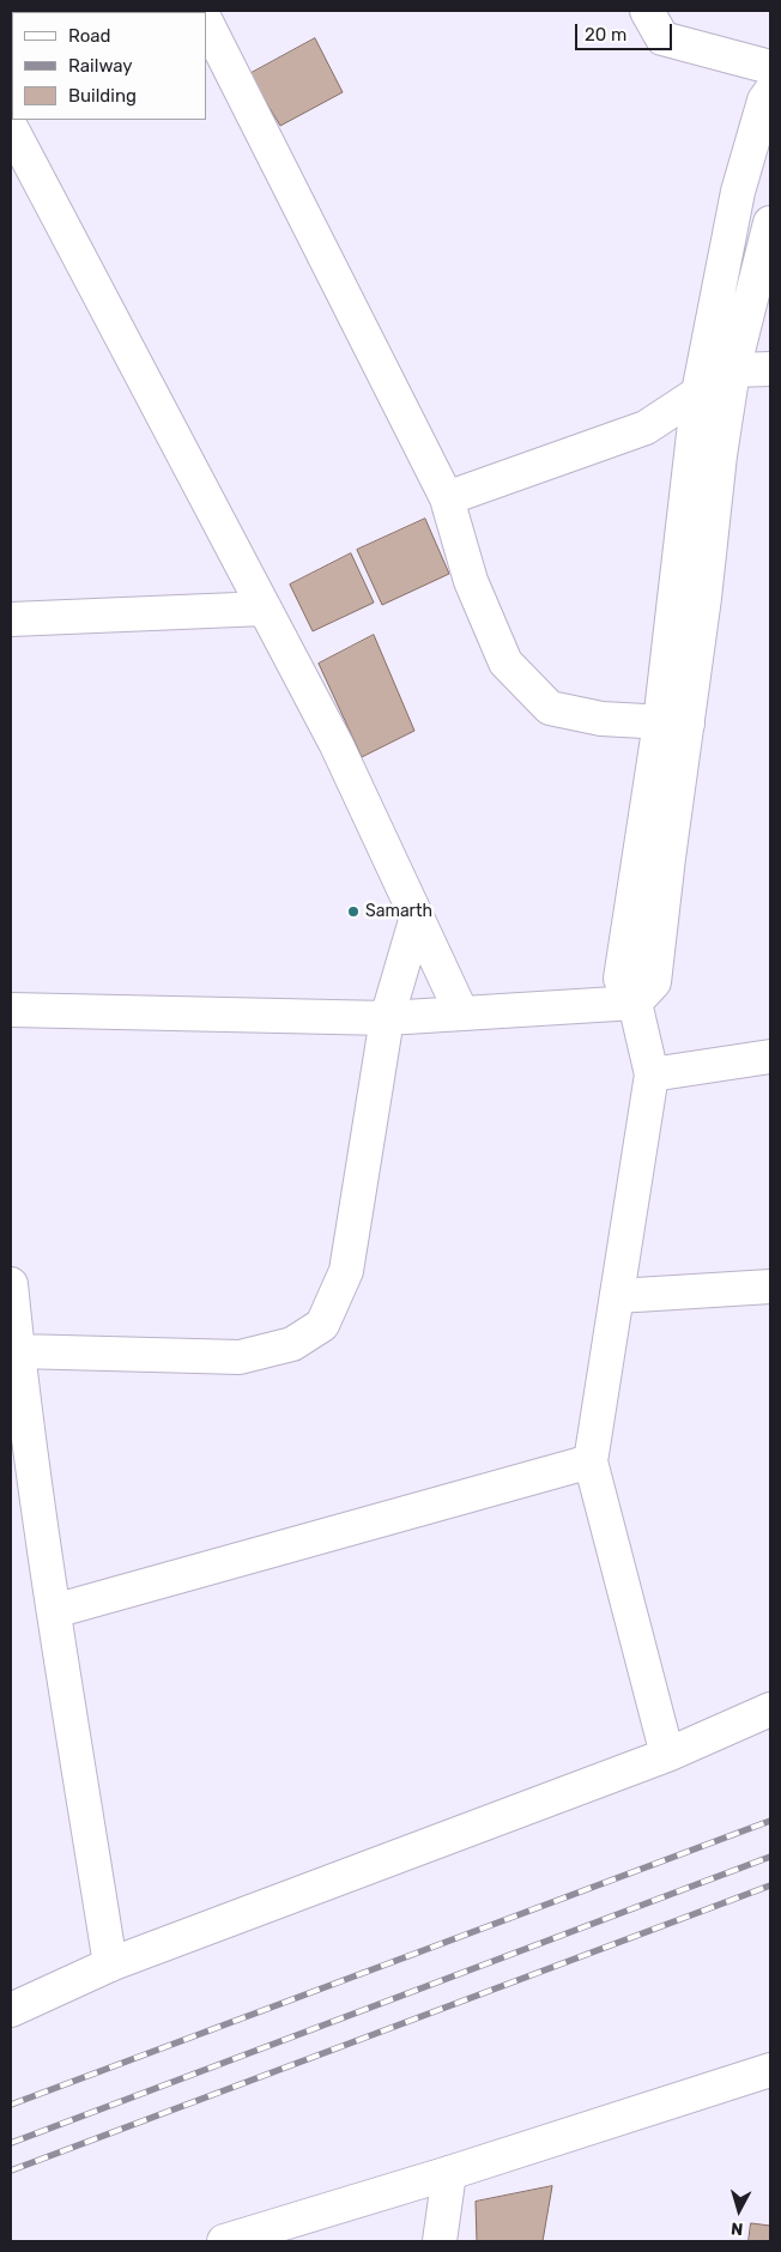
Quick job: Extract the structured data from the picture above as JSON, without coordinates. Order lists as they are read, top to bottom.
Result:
{
  "places": ["Samarth"],
  "legend": ["Road", "Railway", "Building"],
  "scale_bar": "20 m",
  "north": "bottom"
}
